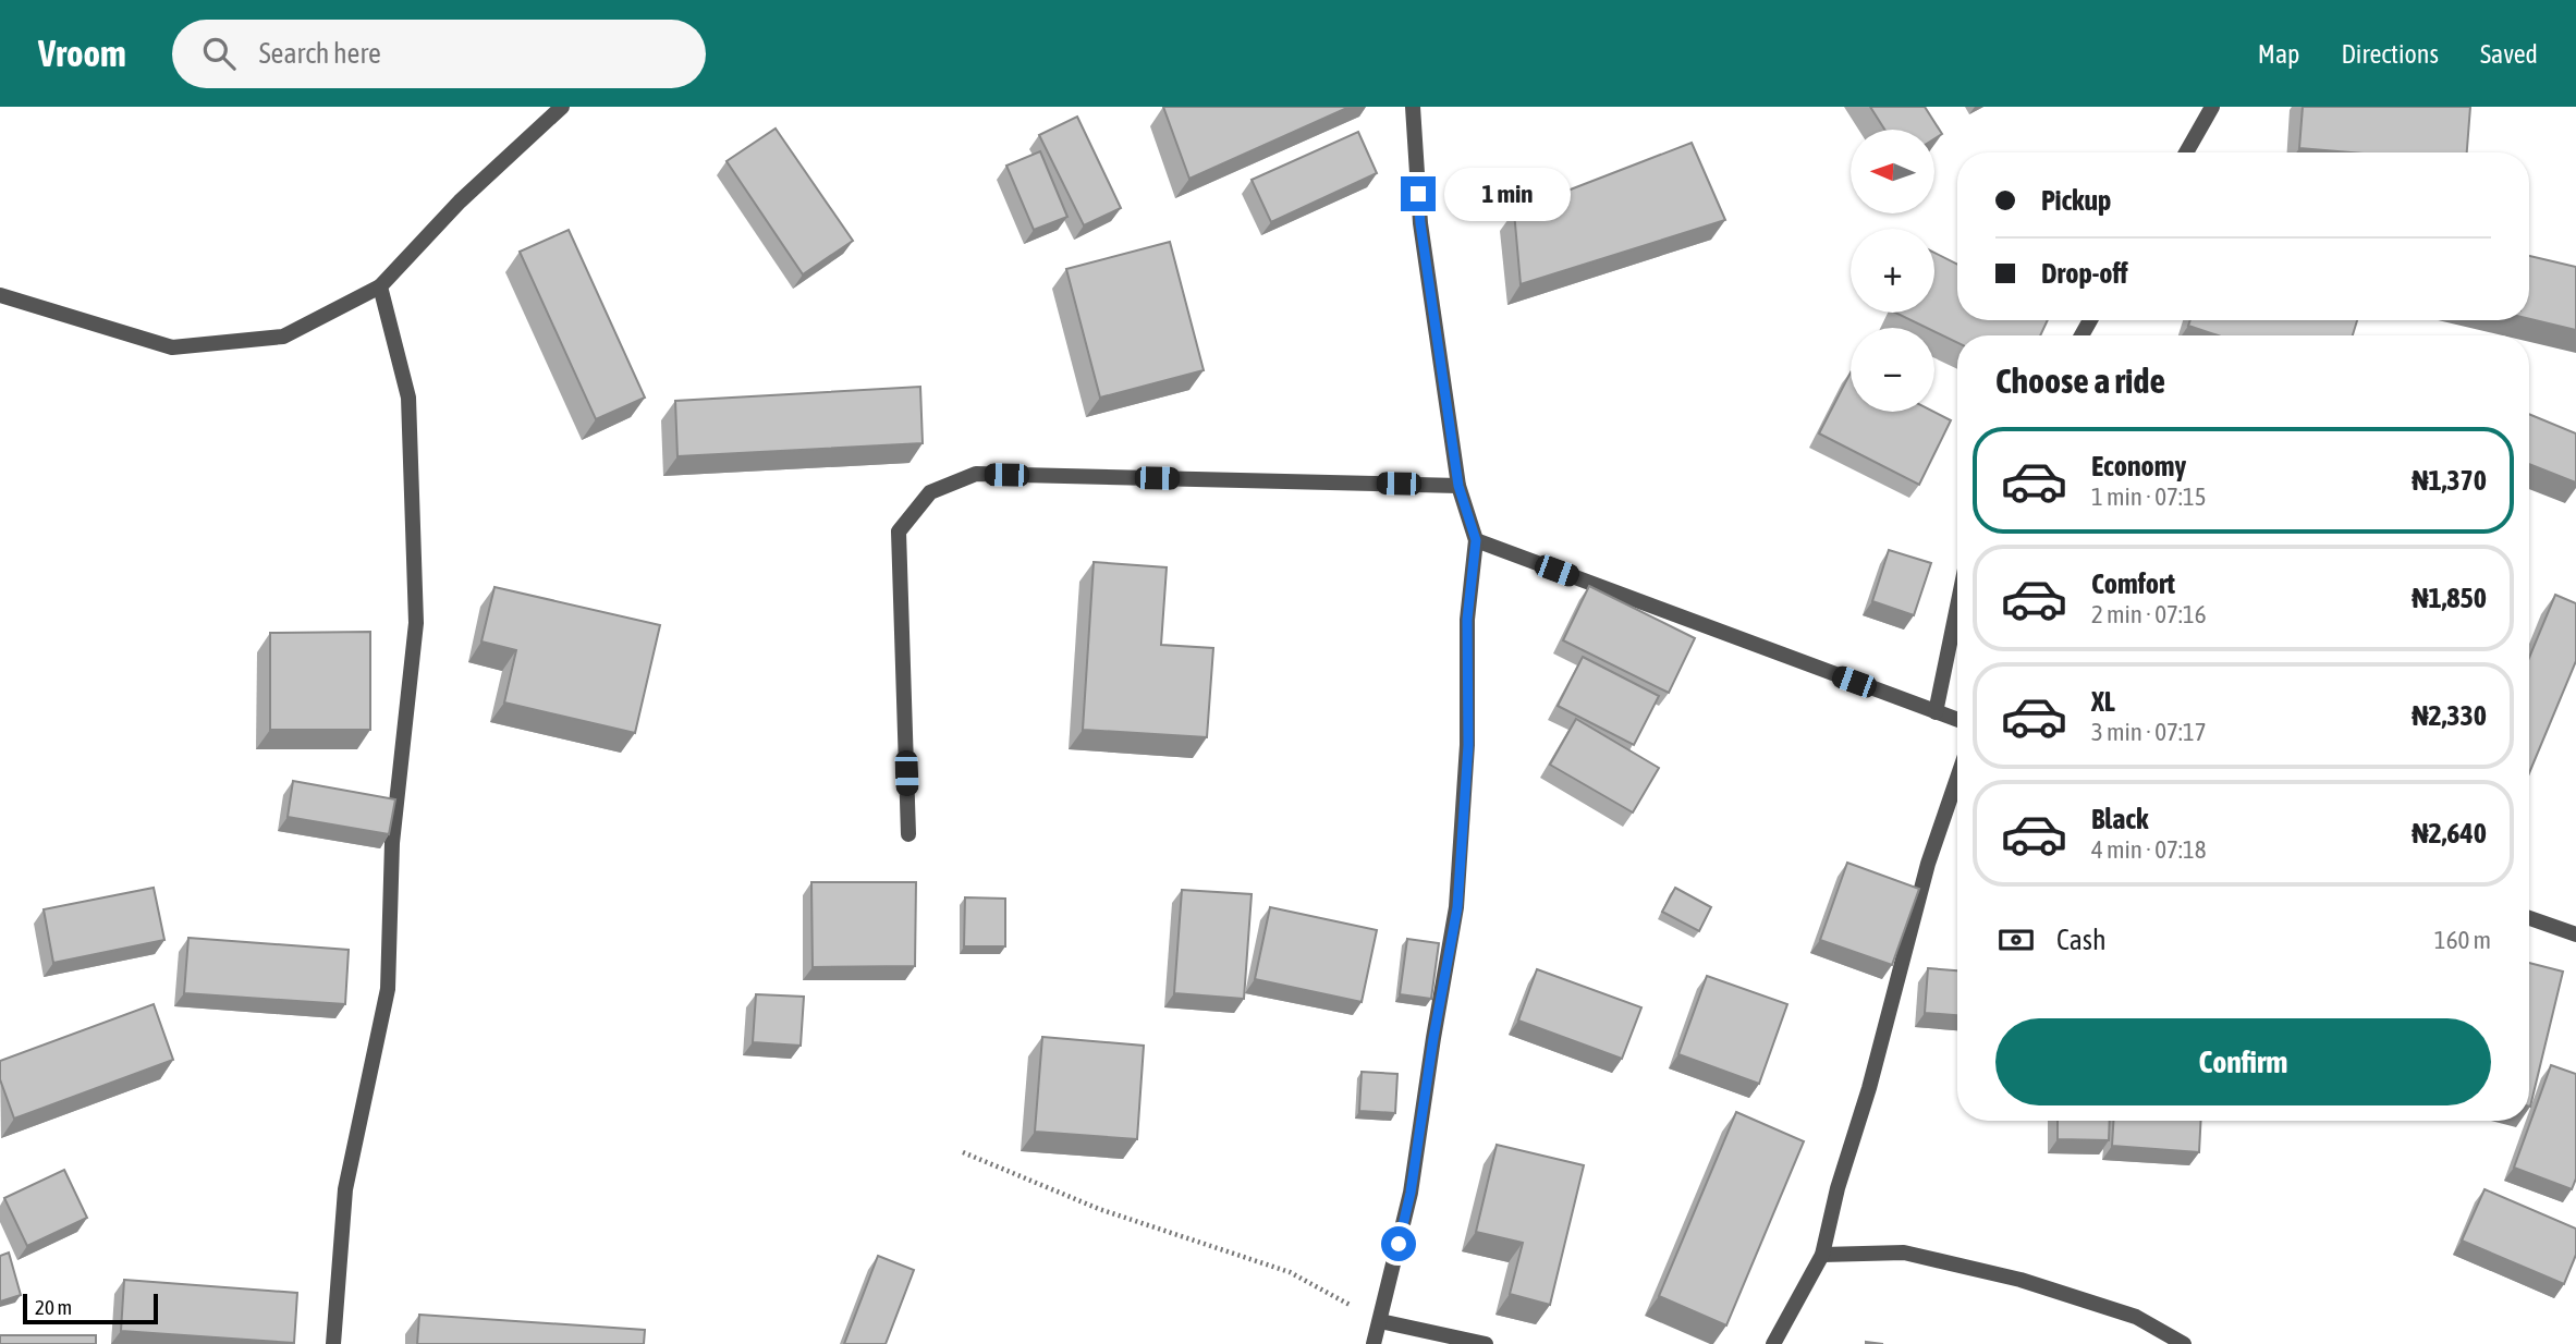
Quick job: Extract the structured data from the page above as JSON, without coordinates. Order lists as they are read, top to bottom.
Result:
{
  "scale_bar": "20 m",
  "north": "left",
  "page": {
    "header": "Vroom",
    "search": "Search here",
    "nav": ["Map", "Directions", "Saved"],
    "map_buttons": ["+", "−"],
    "banner": ["Pickup", "Drop-off"],
    "bubble": "1 min",
    "heading": "Choose a ride",
    "list": [
      {
        "name": "Economy",
        "note": "1 min · 07:15",
        "value": "₦1,370"
      },
      {
        "name": "Comfort",
        "note": "2 min · 07:16",
        "value": "₦1,850"
      },
      {
        "name": "XL",
        "note": "3 min · 07:17",
        "value": "₦2,330"
      },
      {
        "name": "Black",
        "note": "4 min · 07:18",
        "value": "₦2,640"
      }
    ],
    "pay": ["Cash", "160 m"],
    "buttons": "Confirm",
    "scale": "20 m"
  }
}
